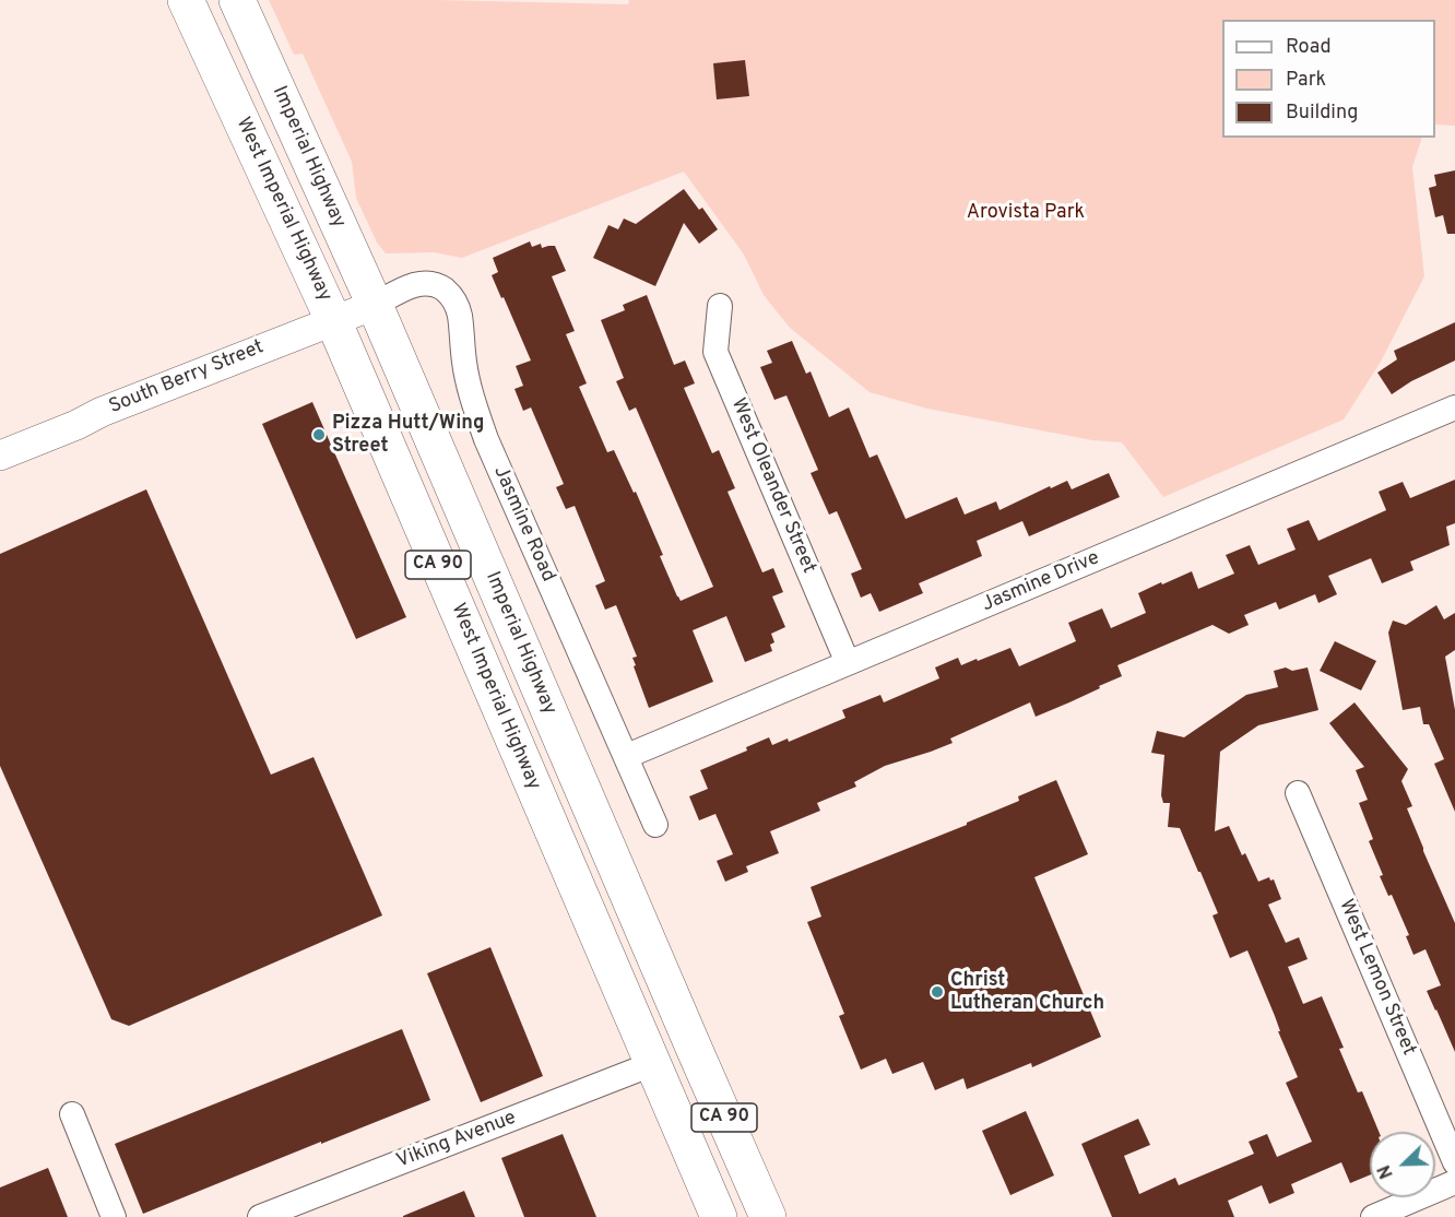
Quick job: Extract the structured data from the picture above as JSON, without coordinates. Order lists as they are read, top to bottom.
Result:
{
  "streets": {
    "main road": ["Imperial Highway", "West Imperial Highway", "CA 90"],
    "street": [
      "South Berry Street",
      "West Oleander Street",
      "Jasmine Road",
      "Jasmine Drive",
      "West Lemon Street",
      "Viking Avenue"
    ]
  },
  "crossings": [
    ["Imperial Highway", "South Berry Street"],
    ["Imperial Highway", "Jasmine Road"],
    ["West Imperial Highway", "South Berry Street"],
    ["West Imperial Highway", "Viking Avenue"],
    ["South Berry Street", "Jasmine Road"],
    ["West Oleander Street", "Jasmine Drive"],
    ["Jasmine Road", "Jasmine Drive"]
  ],
  "parks": ["Arovista Park"],
  "places": ["Pizza Hutt/Wing Street", "Christ Lutheran Church"],
  "legend": ["Road", "Park", "Building"],
  "north": "bottom left"
}
